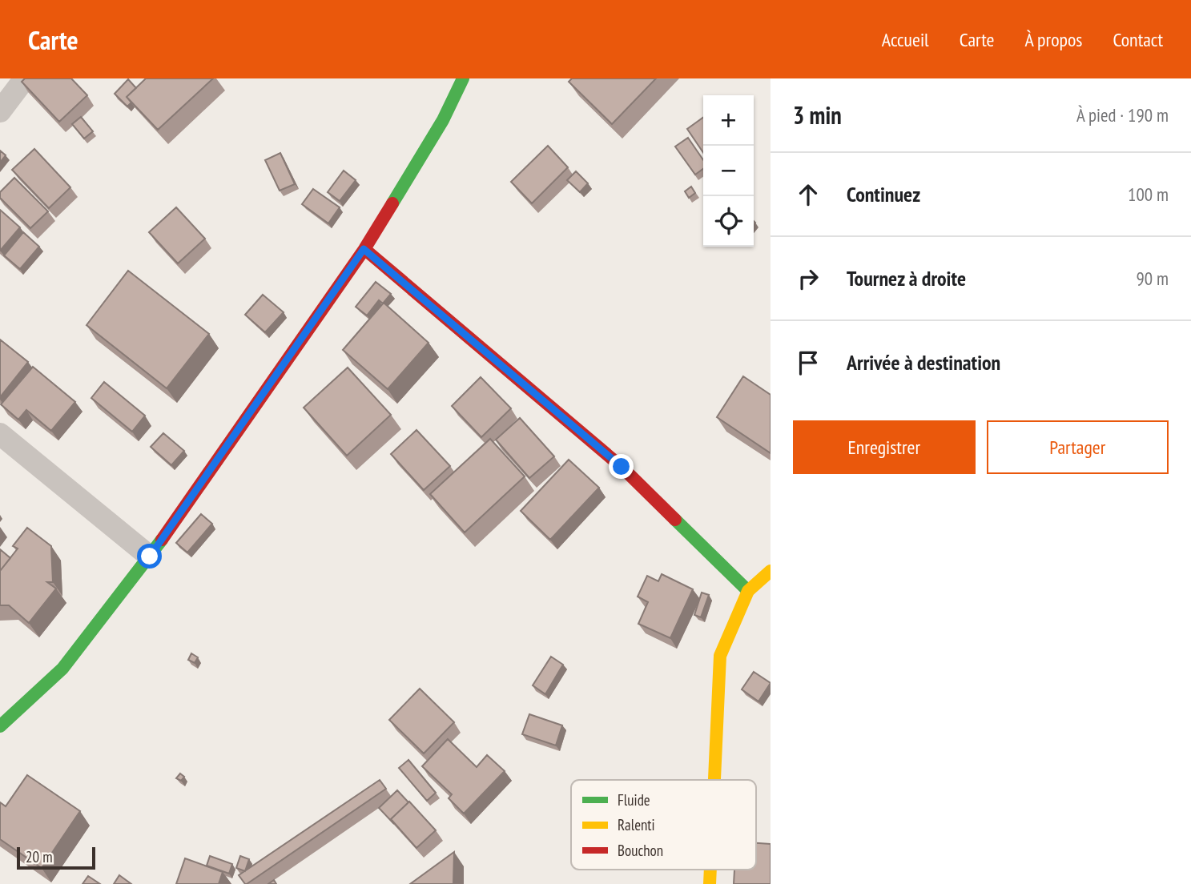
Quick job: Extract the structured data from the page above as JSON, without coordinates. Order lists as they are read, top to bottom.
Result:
{
  "legend": ["Fluide", "Ralenti", "Bouchon"],
  "scale_bar": "20 m",
  "page": {
    "header": "Carte",
    "nav": [
      "Accueil",
      "Carte",
      "À propos",
      "Contact"
    ],
    "heading": ["3 min", "À pied · 190 m"],
    "map_buttons": ["+", "−"],
    "list": [
      ["Continuez", "100 m"],
      ["Tournez à droite", "90 m"],
      "Arrivée à destination"
    ],
    "buttons": ["Enregistrer", "Partager"],
    "scale": "20 m"
  }
}
